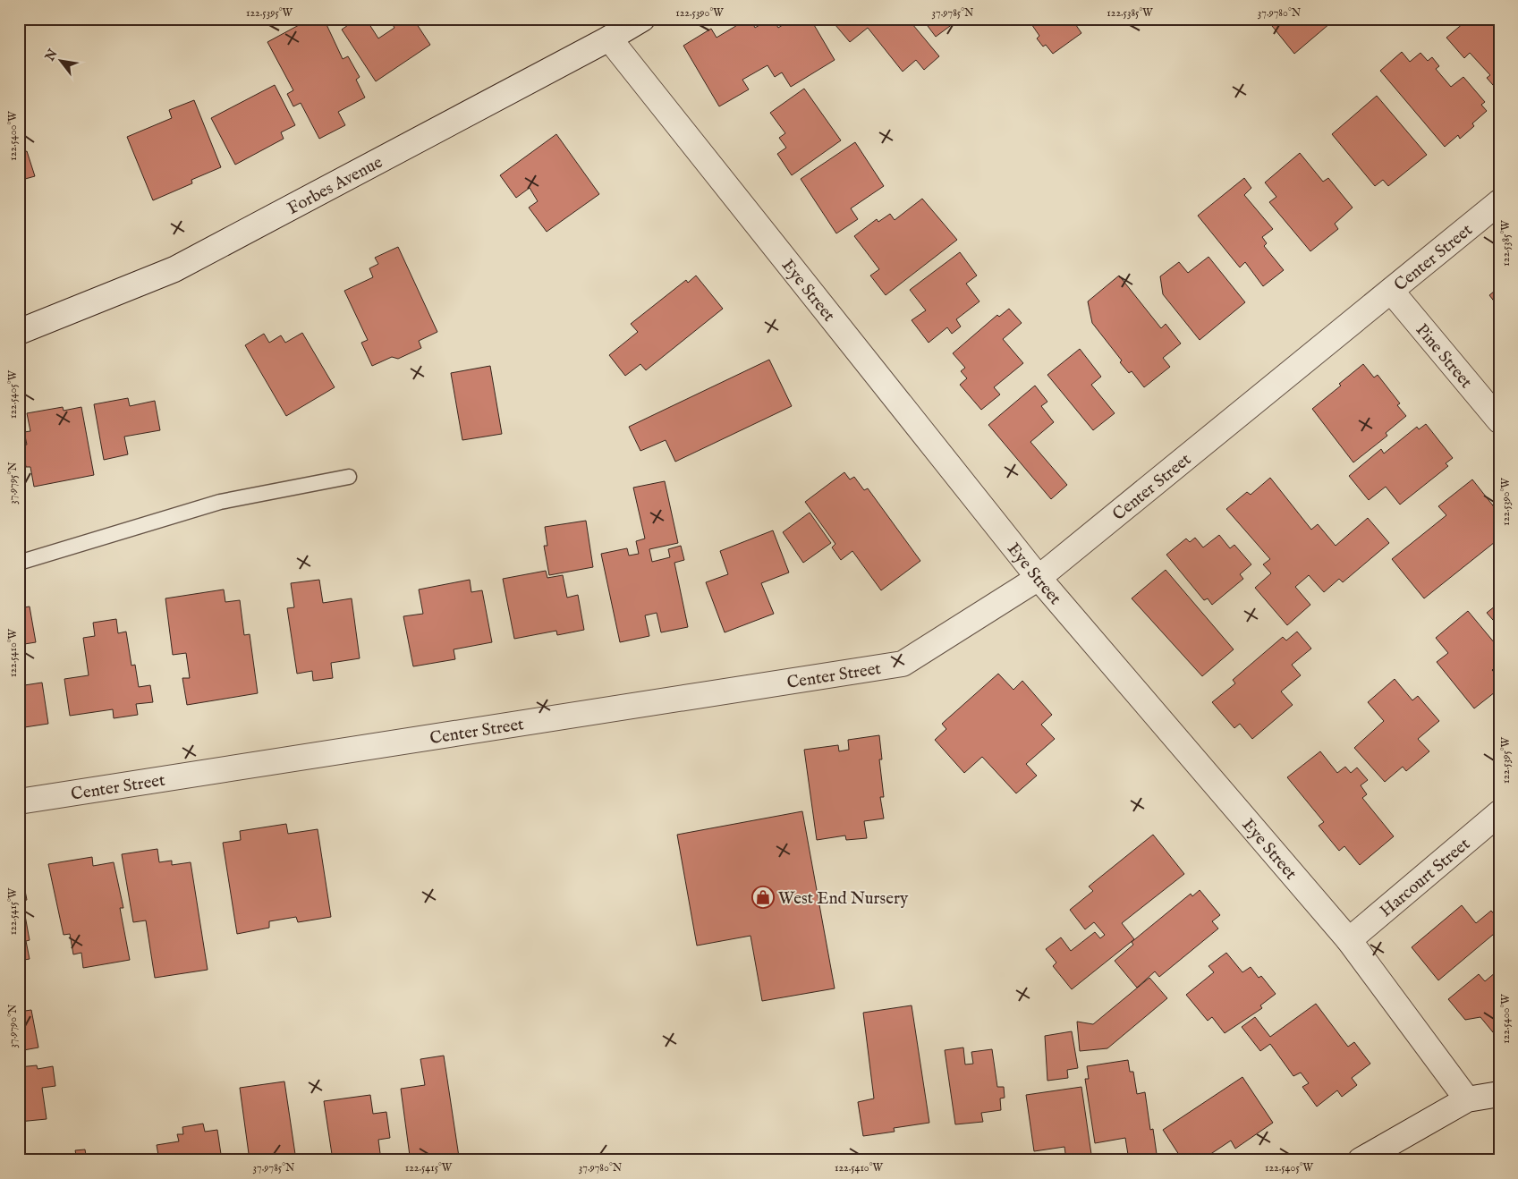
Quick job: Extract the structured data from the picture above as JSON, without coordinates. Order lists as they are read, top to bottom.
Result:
{
  "streets": {
    "street": [
      "Forbes Avenue",
      "Center Street",
      "Eye Street",
      "Pine Street",
      "Harcourt Street"
    ]
  },
  "crossings": [
    ["Forbes Avenue", "Eye Street"],
    ["Center Street", "Eye Street"],
    ["Center Street", "Pine Street"],
    ["Eye Street", "Harcourt Street"]
  ],
  "places": {
    "shop": ["West End Nursery"]
  },
  "north": "top left",
  "coordinates": [
    "122.5395°W",
    "122.5390°W",
    "37.9785°N",
    "122.5385°W",
    "37.9780°N",
    "122.5400°W",
    "122.5405°W",
    "37.9795°N",
    "122.5410°W",
    "122.5415°W",
    "37.9790°N"
  ]
}
